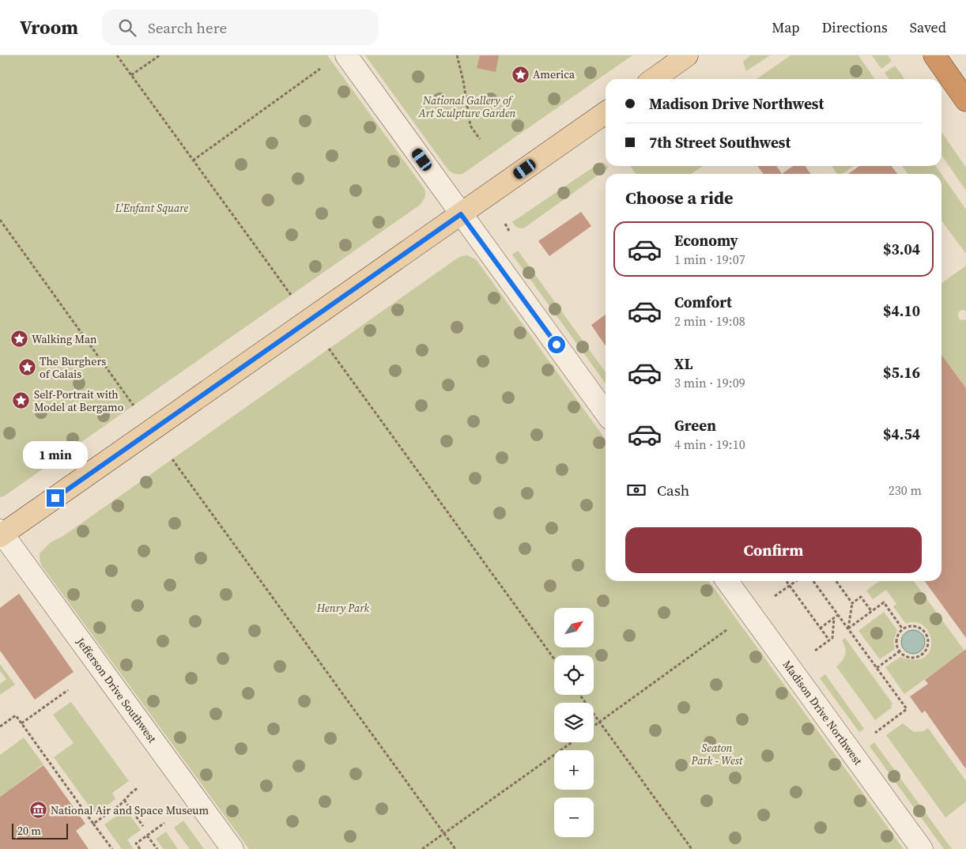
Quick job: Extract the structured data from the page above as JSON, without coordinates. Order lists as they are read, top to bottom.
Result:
{
  "streets": {
    "street": ["Jefferson Drive Southwest", "Madison Drive Northwest"]
  },
  "parks": [
    "National Gallery of Art Sculpture Garden",
    "L'Enfant Square",
    "Henry Park",
    "Seaton Park - West"
  ],
  "places": {
    "place": [
      "America",
      "Walking Man",
      "The Burghers of Calais",
      "Self-Portrait with Model at Bergamo"
    ],
    "museum": ["National Air and Space Museum"]
  },
  "scale_bar": "20 m",
  "north": "top right",
  "page": {
    "header": "Vroom",
    "search": "Search here",
    "nav": ["Map", "Directions", "Saved"],
    "banner": ["Madison Drive Northwest", "7th Street Southwest"],
    "heading": "Choose a ride",
    "list": [
      {
        "name": "Economy",
        "note": "1 min · 19:07",
        "value": "$3.04"
      },
      {
        "name": "Comfort",
        "note": "2 min · 19:08",
        "value": "$4.10"
      },
      {
        "name": "XL",
        "note": "3 min · 19:09",
        "value": "$5.16"
      },
      {
        "name": "Green",
        "note": "4 min · 19:10",
        "value": "$4.54"
      }
    ],
    "bubble": "1 min",
    "pay": ["Cash", "230 m"],
    "buttons": "Confirm",
    "map_buttons": ["+", "−"],
    "scale": "20 m"
  }
}
